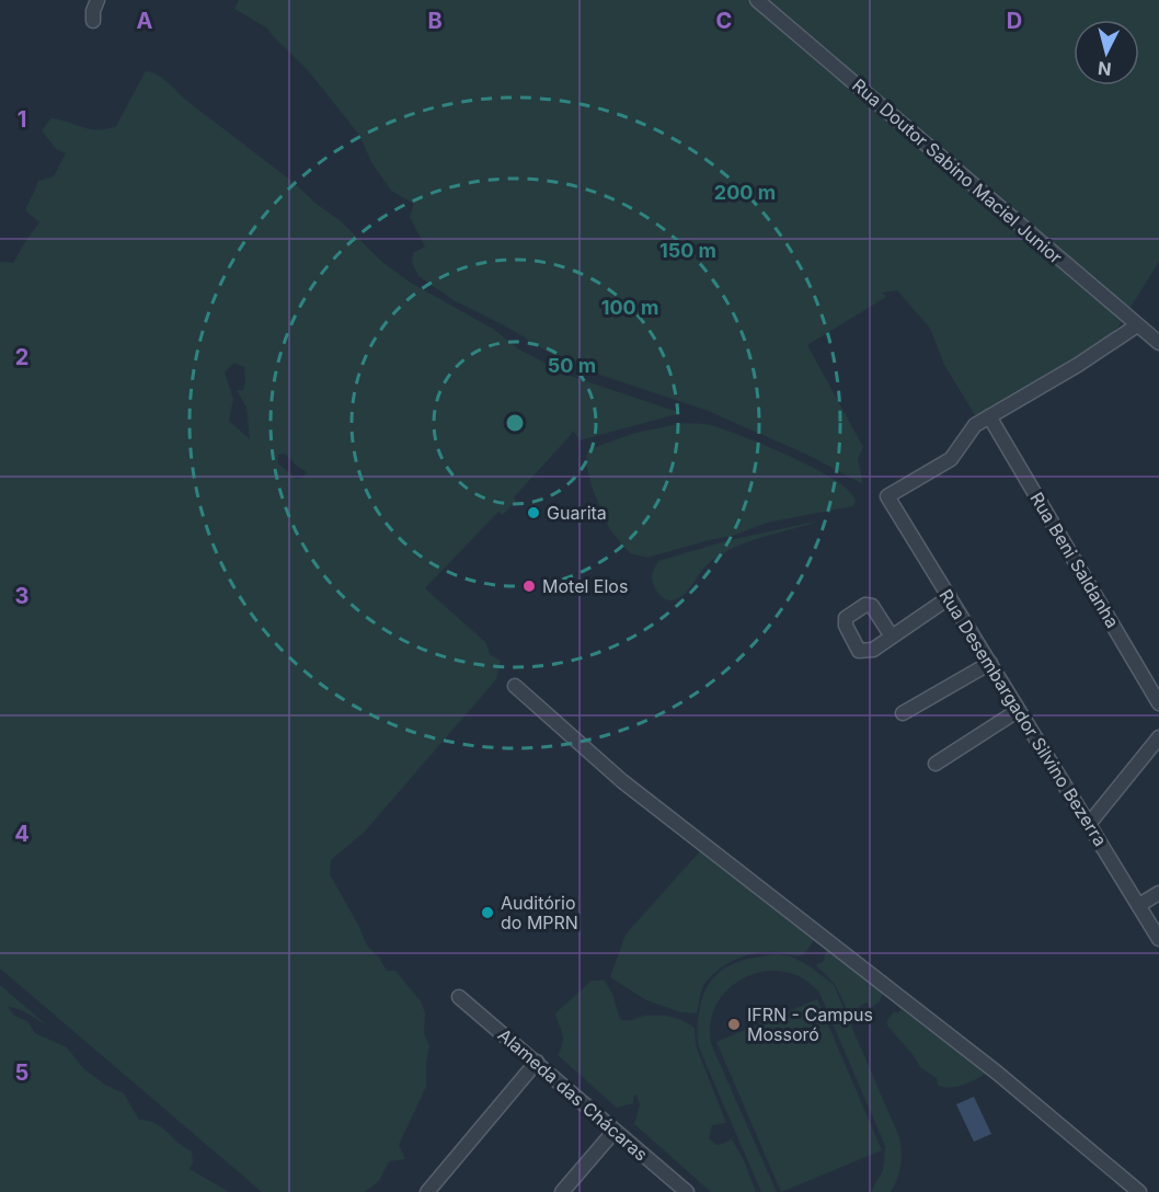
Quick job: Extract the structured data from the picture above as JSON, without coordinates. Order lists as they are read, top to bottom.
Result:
{
  "streets": {
    "street": [
      "Rua Doutor Sabino Maciel Junior",
      "Rua Beni Saldanha",
      "Rua Desembargador Silvino Bezerra",
      "Alameda das Chácaras"
    ]
  },
  "crossings": [
    ["Rua Beni Saldanha", "Rua Desembargador Silvino Bezerra"]
  ],
  "places": [
    "Guarita",
    "Motel Elos",
    "Auditório do MPRN",
    "IFRN - Campus Mossoró"
  ],
  "north": "bottom",
  "grid": {
    "columns": [
      "A",
      "B",
      "C",
      "D"
    ],
    "rows": [
      "1",
      "2",
      "3",
      "4",
      "5"
    ]
  },
  "rings": [
    "200 m",
    "150 m",
    "100 m",
    "50 m"
  ]
}
